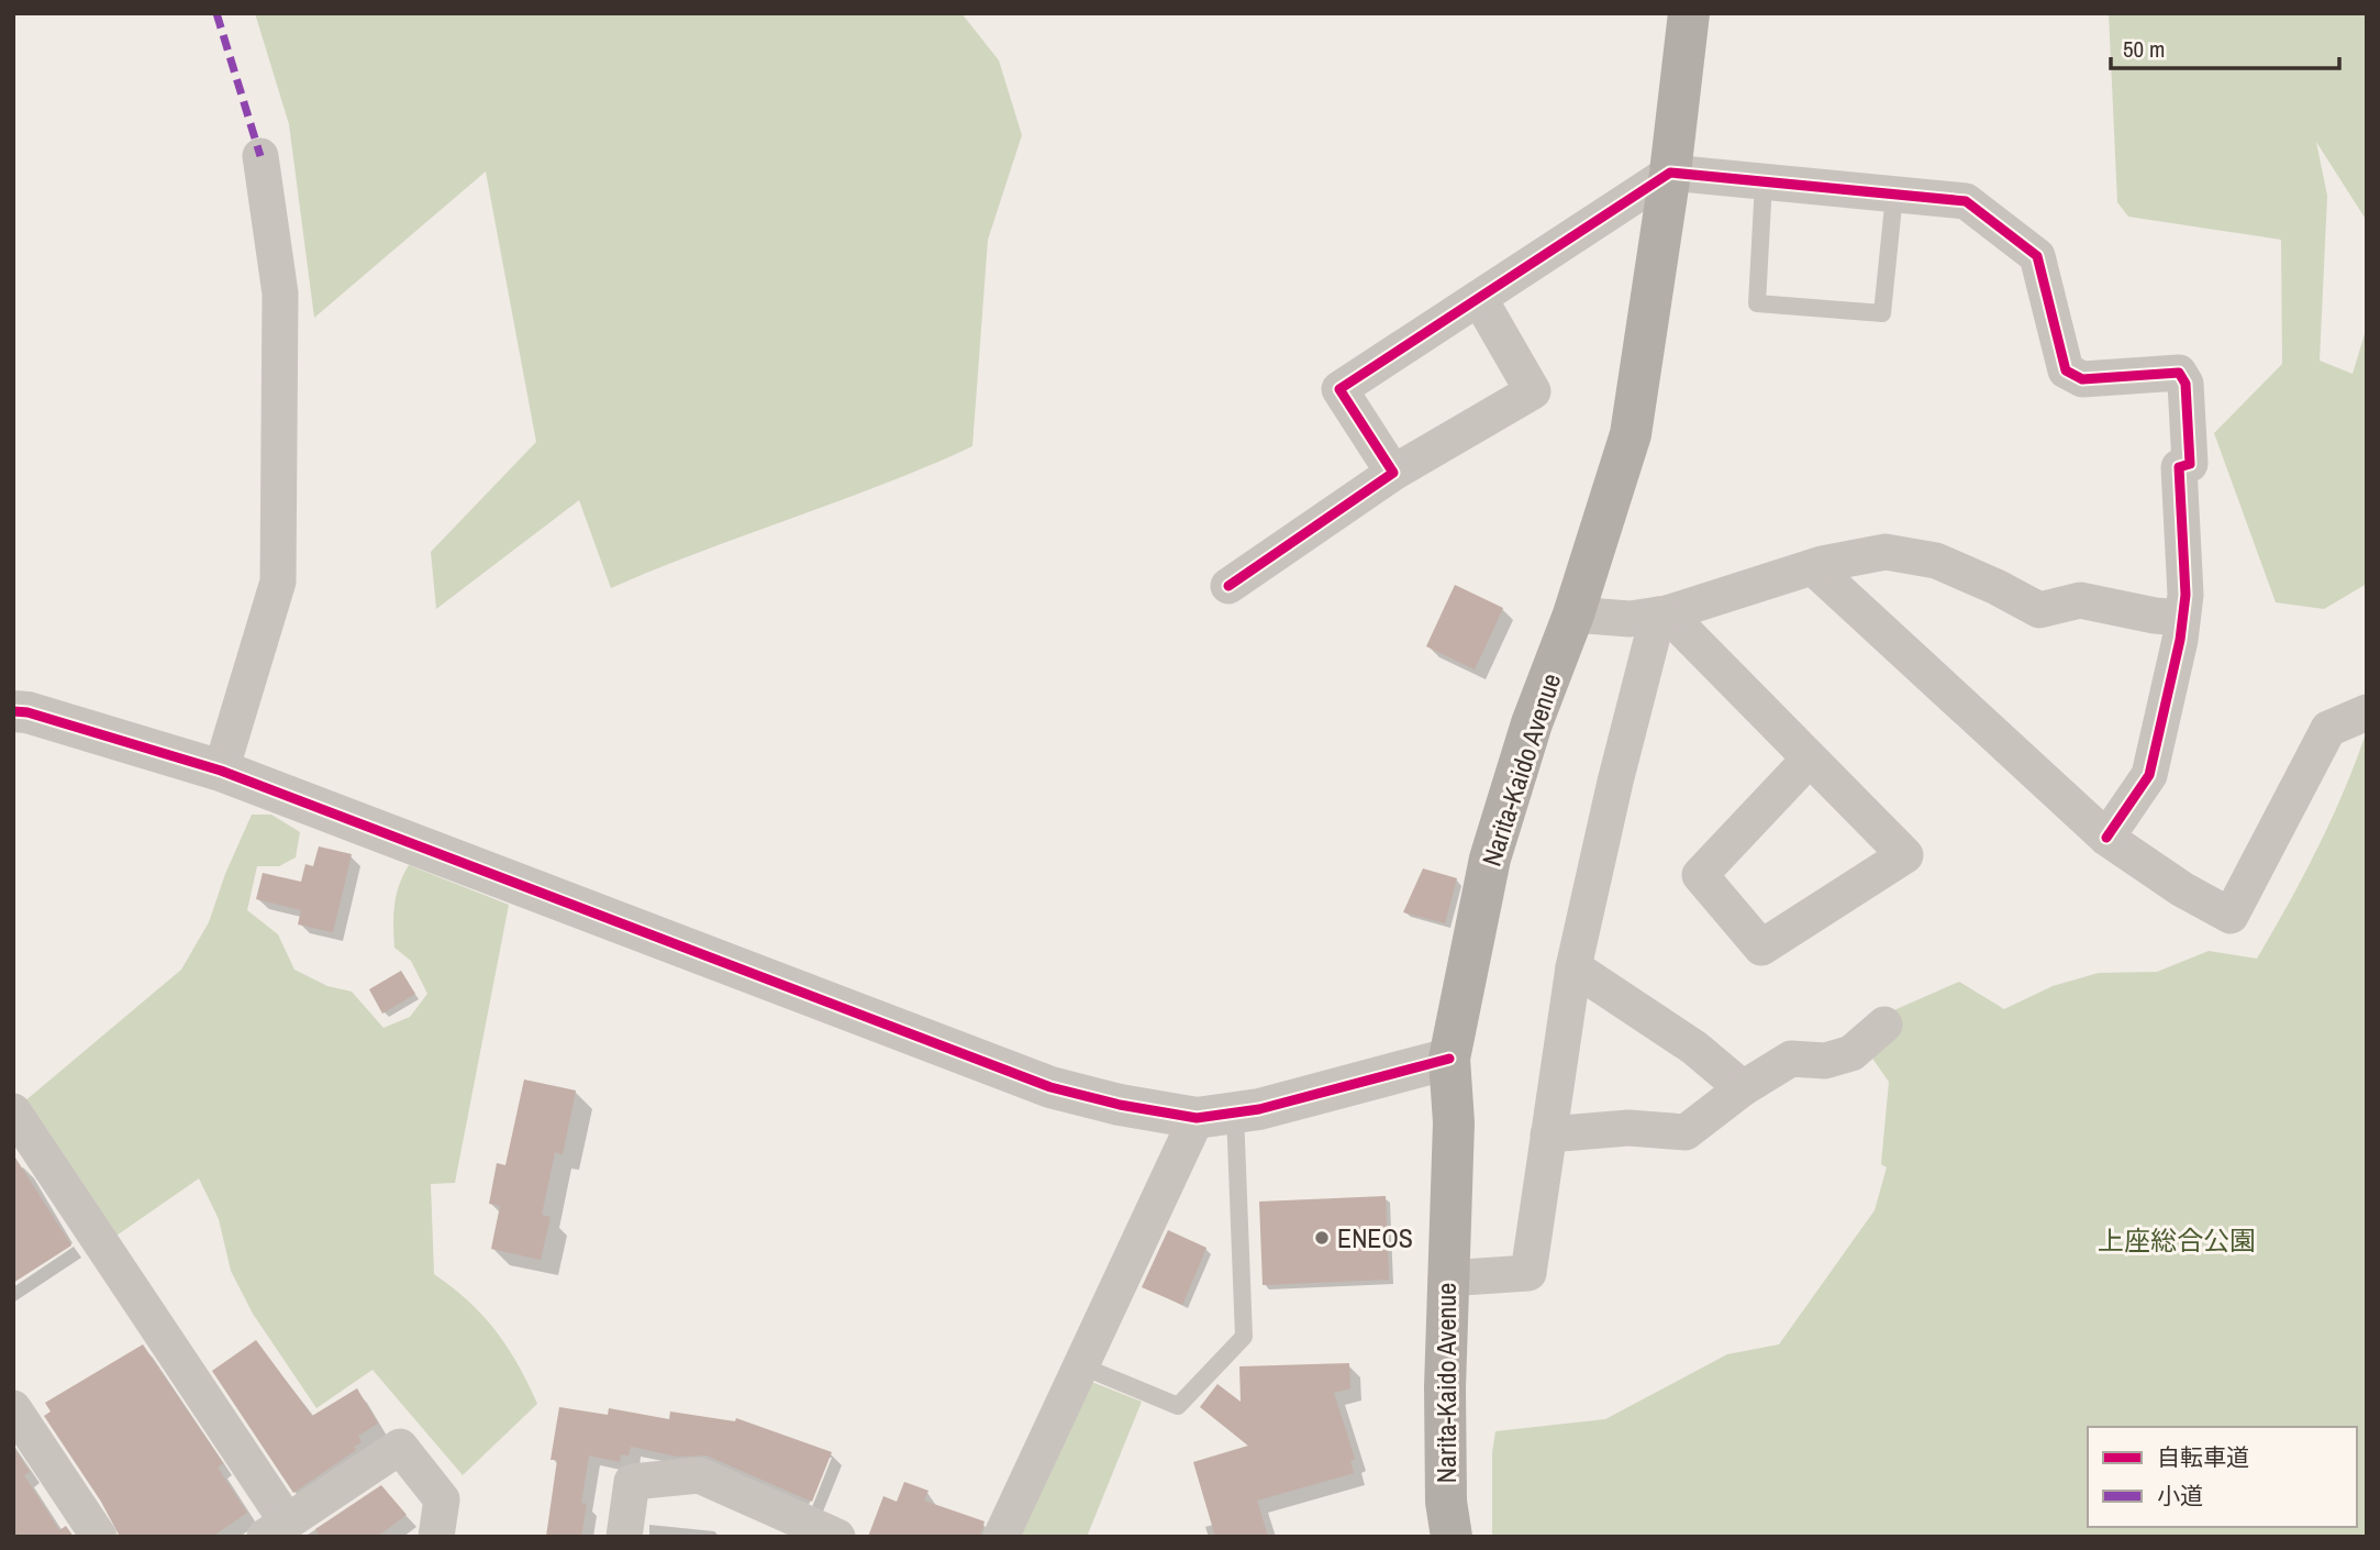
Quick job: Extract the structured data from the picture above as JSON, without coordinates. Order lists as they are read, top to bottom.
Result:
{
  "streets": {
    "highway": ["Narita-Kaido Avenue"]
  },
  "parks": ["上座総合公園"],
  "places": ["ENEOS"],
  "legend": ["自転車道", "小道"],
  "scale_bar": "50 m"
}
